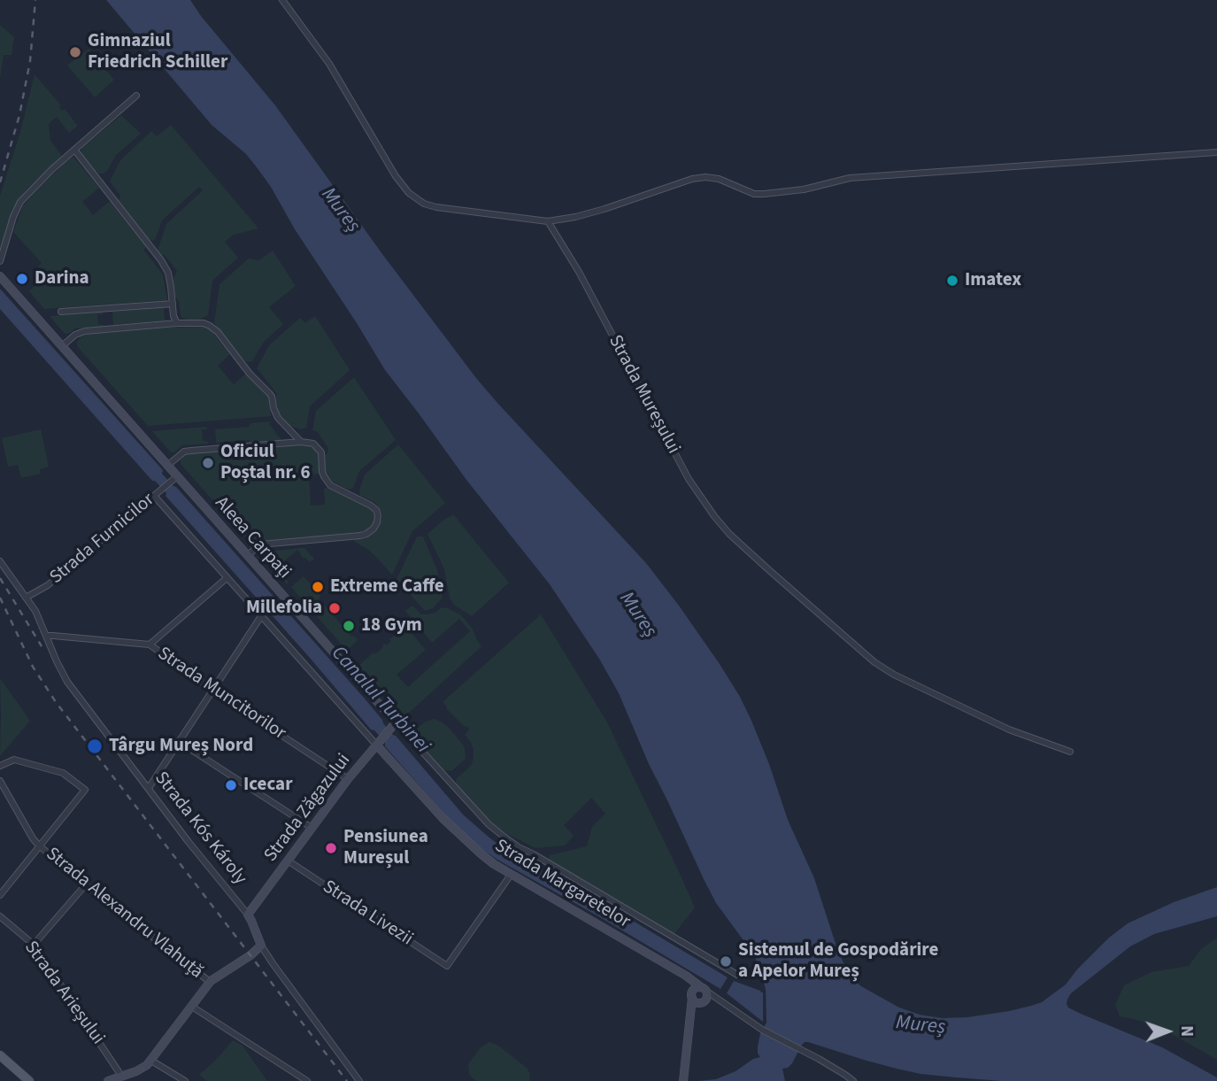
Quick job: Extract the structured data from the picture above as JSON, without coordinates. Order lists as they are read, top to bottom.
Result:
{
  "streets": {
    "street": [
      "Strada Mureșului",
      "Aleea Carpați",
      "Strada Furnicilor",
      "Strada Muncitorilor",
      "Strada Zăgazului",
      "Strada Kós Károly",
      "Strada Margaretelor",
      "Strada Alexandru Vlahuță",
      "Strada Livezii",
      "Strada Arieșului"
    ]
  },
  "crossings": [
    ["Aleea Carpați", "Strada Furnicilor"],
    ["Aleea Carpați", "Strada Zăgazului"],
    ["Strada Furnicilor", "Strada Kós Károly"],
    ["Strada Furnicilor", "Strada Margaretelor"],
    ["Strada Muncitorilor", "Strada Zăgazului"],
    ["Strada Muncitorilor", "Strada Kós Károly"],
    ["Strada Zăgazului", "Strada Kós Károly"],
    ["Strada Zăgazului", "Strada Margaretelor"],
    ["Strada Zăgazului", "Strada Livezii"],
    ["Strada Margaretelor", "Strada Livezii"]
  ],
  "water": ["Mureș", "Canalul Turbinei"],
  "places": [
    "Gimnaziul Friedrich Schiller",
    "Darina",
    "Imatex",
    "Oficiul Poștal nr. 6",
    "Extreme Caffe",
    "Millefolia",
    "18 Gym",
    "Târgu Mureș Nord",
    "Icecar",
    "Pensiunea Mureșul",
    "Sistemul de Gospodărire a Apelor Mureș"
  ],
  "north": "right"
}
